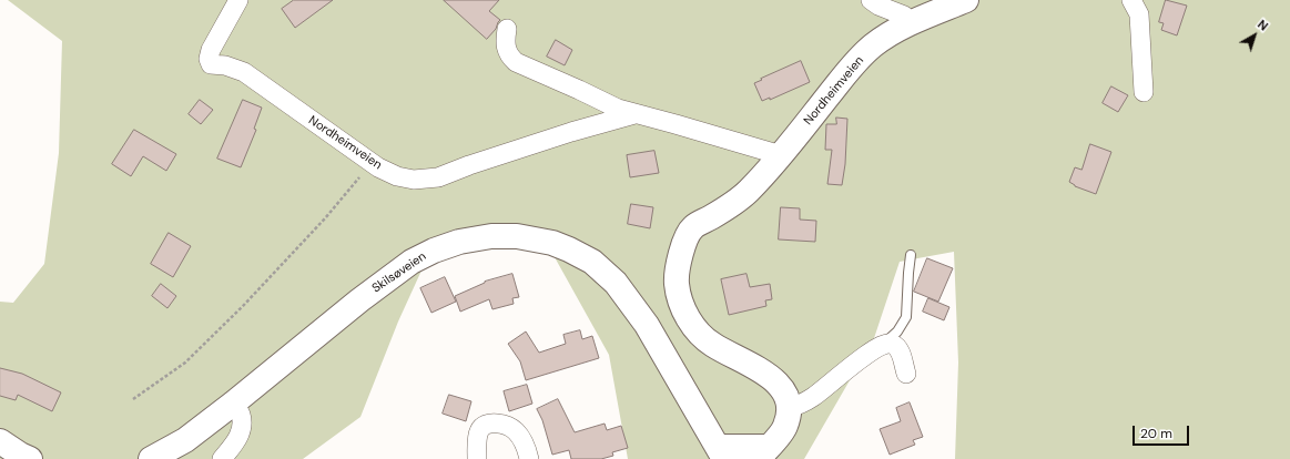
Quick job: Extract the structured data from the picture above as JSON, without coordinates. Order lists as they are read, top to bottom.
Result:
{
  "streets": {
    "main road": ["Nordheimveien", "Skilsøveien"]
  },
  "scale_bar": "20 m",
  "north": "top right"
}
